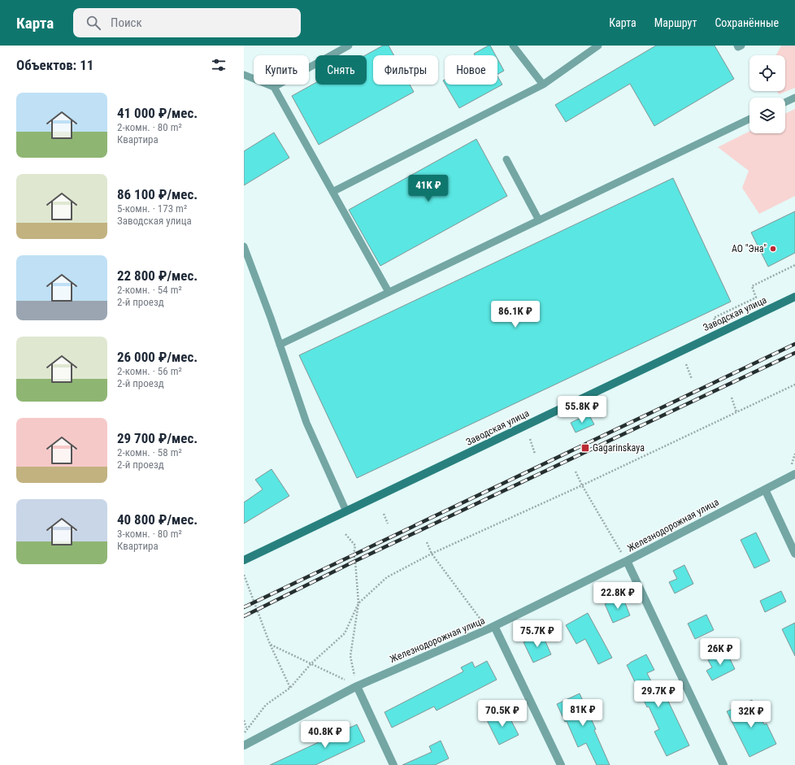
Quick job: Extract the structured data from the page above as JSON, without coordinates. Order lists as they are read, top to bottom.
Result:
{
  "streets": {
    "main road": ["Заводская улица"],
    "street": ["Железнодорожная улица"]
  },
  "places": {
    "other": ["АО \"Эна\""],
    "transit": ["Gagarinskaya"]
  },
  "page": {
    "header": "Карта",
    "search": "Поиск",
    "nav": ["Карта", "Маршрут", "Сохранённые"],
    "heading": "Объектов: 11",
    "chip": [
      "Купить",
      "Снять",
      "Фильтры",
      "Новое"
    ],
    "list": [
      {
        "name": "41 000 ₽/мес.",
        "note": "2-комн. · 80 m² · Квартира"
      },
      {
        "name": "86 100 ₽/мес.",
        "note": "5-комн. · 173 m² · Заводская улица"
      },
      {
        "name": "22 800 ₽/мес.",
        "note": "2-комн. · 54 m² · 2-й проезд"
      },
      {
        "name": "26 000 ₽/мес.",
        "note": "2-комн. · 56 m² · 2-й проезд"
      },
      {
        "name": "29 700 ₽/мес.",
        "note": "2-комн. · 58 m² · 2-й проезд"
      },
      {
        "name": "40 800 ₽/мес.",
        "note": "3-комн. · 80 m² · Квартира"
      }
    ],
    "price": [
      "41K ₽",
      "86.1K ₽",
      "55.8K ₽",
      "22.8K ₽",
      "75.7K ₽",
      "26K ₽",
      "29.7K ₽",
      "81K ₽",
      "70.5K ₽",
      "32K ₽",
      "40.8K ₽"
    ]
  }
}
